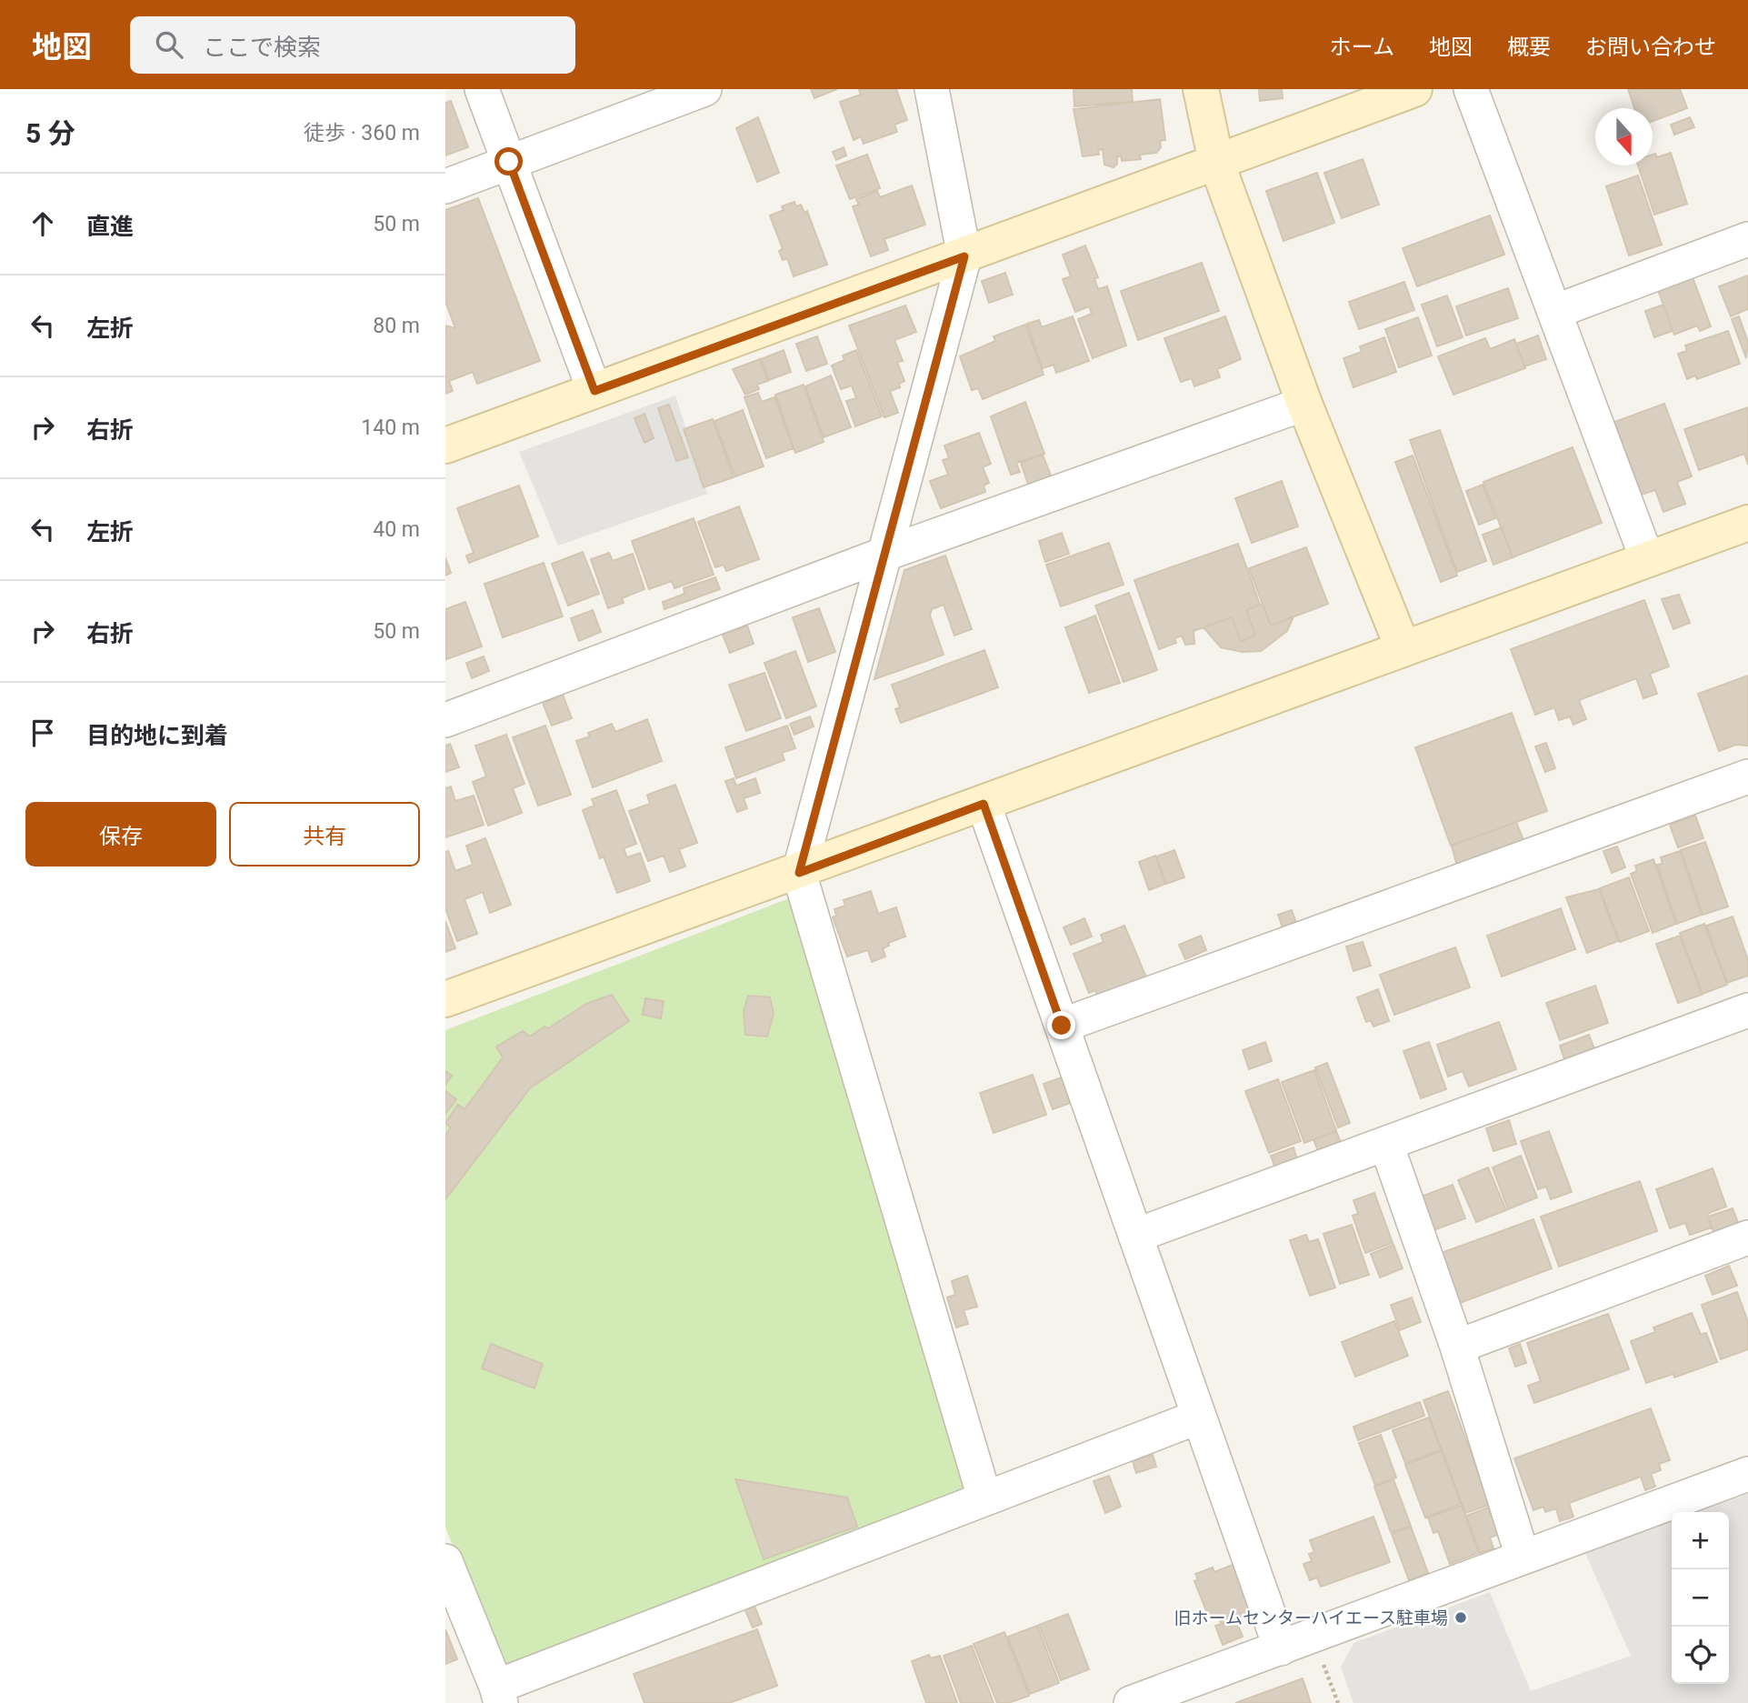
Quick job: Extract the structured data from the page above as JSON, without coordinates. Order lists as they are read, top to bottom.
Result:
{
  "places": ["旧ホームセンターハイエース駐車場"],
  "north": "bottom",
  "page": {
    "header": "地図",
    "search": "ここで検索",
    "nav": [
      "ホーム",
      "地図",
      "概要",
      "お問い合わせ"
    ],
    "heading": ["5 分", "徒歩 · 360 m"],
    "list": [
      ["直進", "50 m"],
      ["左折", "80 m"],
      ["右折", "140 m"],
      ["左折", "40 m"],
      ["右折", "50 m"],
      "目的地に到着"
    ],
    "buttons": ["保存", "共有"],
    "map_buttons": ["+", "−"]
  }
}
